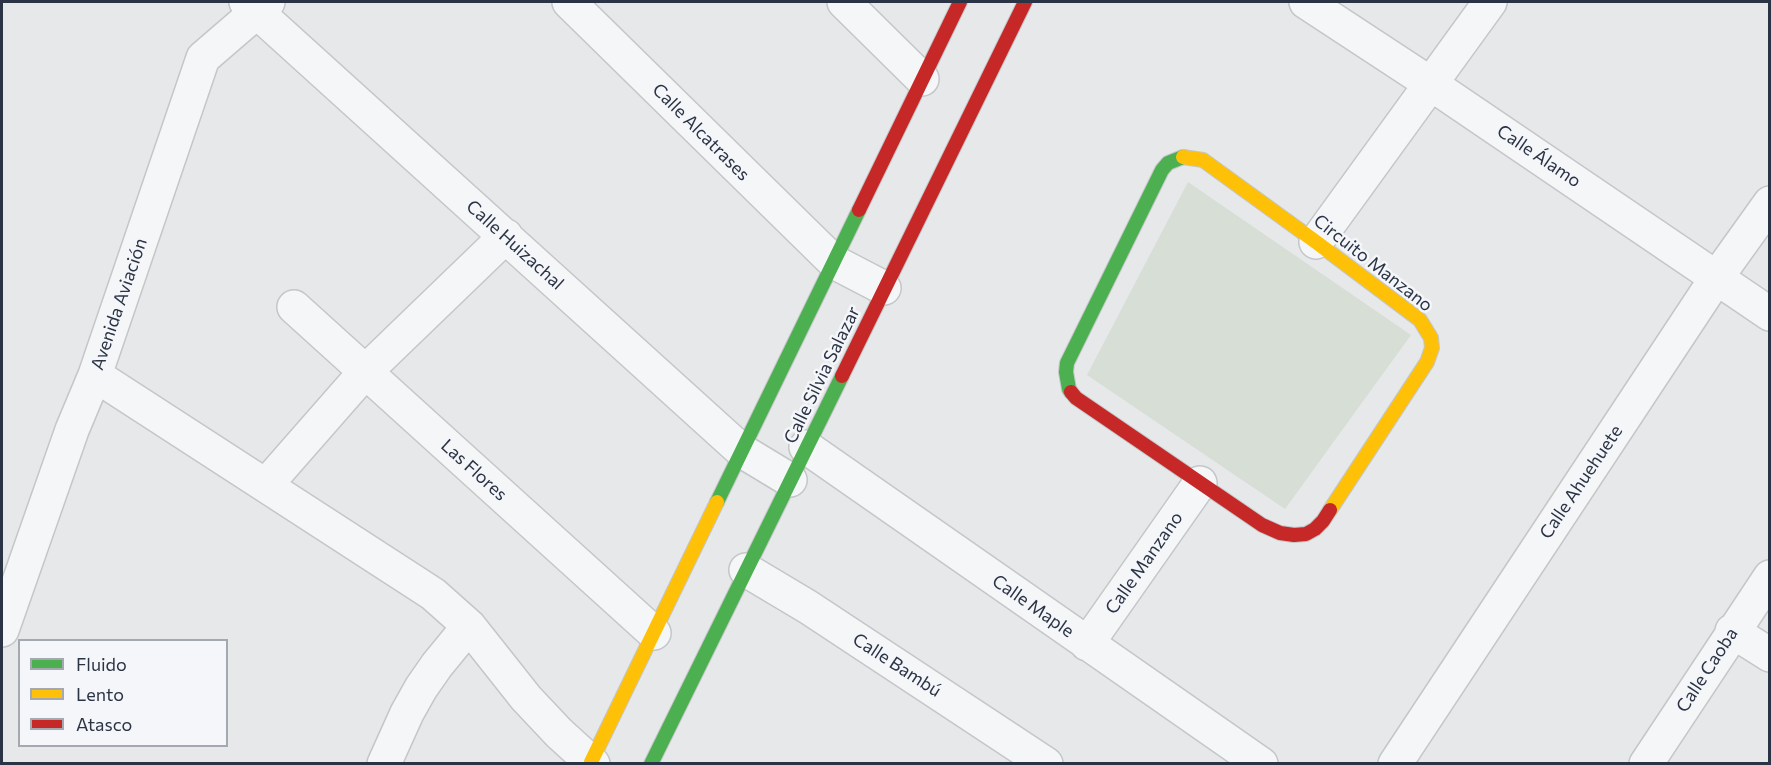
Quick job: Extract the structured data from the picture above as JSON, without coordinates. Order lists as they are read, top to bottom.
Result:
{
  "streets": {
    "street": [
      "Calle Alcatrases",
      "Calle Álamo",
      "Calle Huizachal",
      "Circuito Manzano",
      "Avenida Aviación",
      "Calle Silvia Salazar",
      "Las Flores",
      "Calle Ahuehuete",
      "Calle Manzano",
      "Calle Maple",
      "Calle Bambú",
      "Calle Caoba"
    ]
  },
  "crossings": [
    ["Calle Alcatrases", "Calle Silvia Salazar"],
    ["Calle Álamo", "Calle Ahuehuete"],
    ["Calle Huizachal", "Avenida Aviación"],
    ["Calle Huizachal", "Calle Silvia Salazar"],
    ["Circuito Manzano", "Calle Manzano"],
    ["Calle Silvia Salazar", "Calle Maple"],
    ["Calle Silvia Salazar", "Calle Bambú"],
    ["Calle Manzano", "Calle Maple"]
  ],
  "legend": ["Fluido", "Lento", "Atasco"]
}
